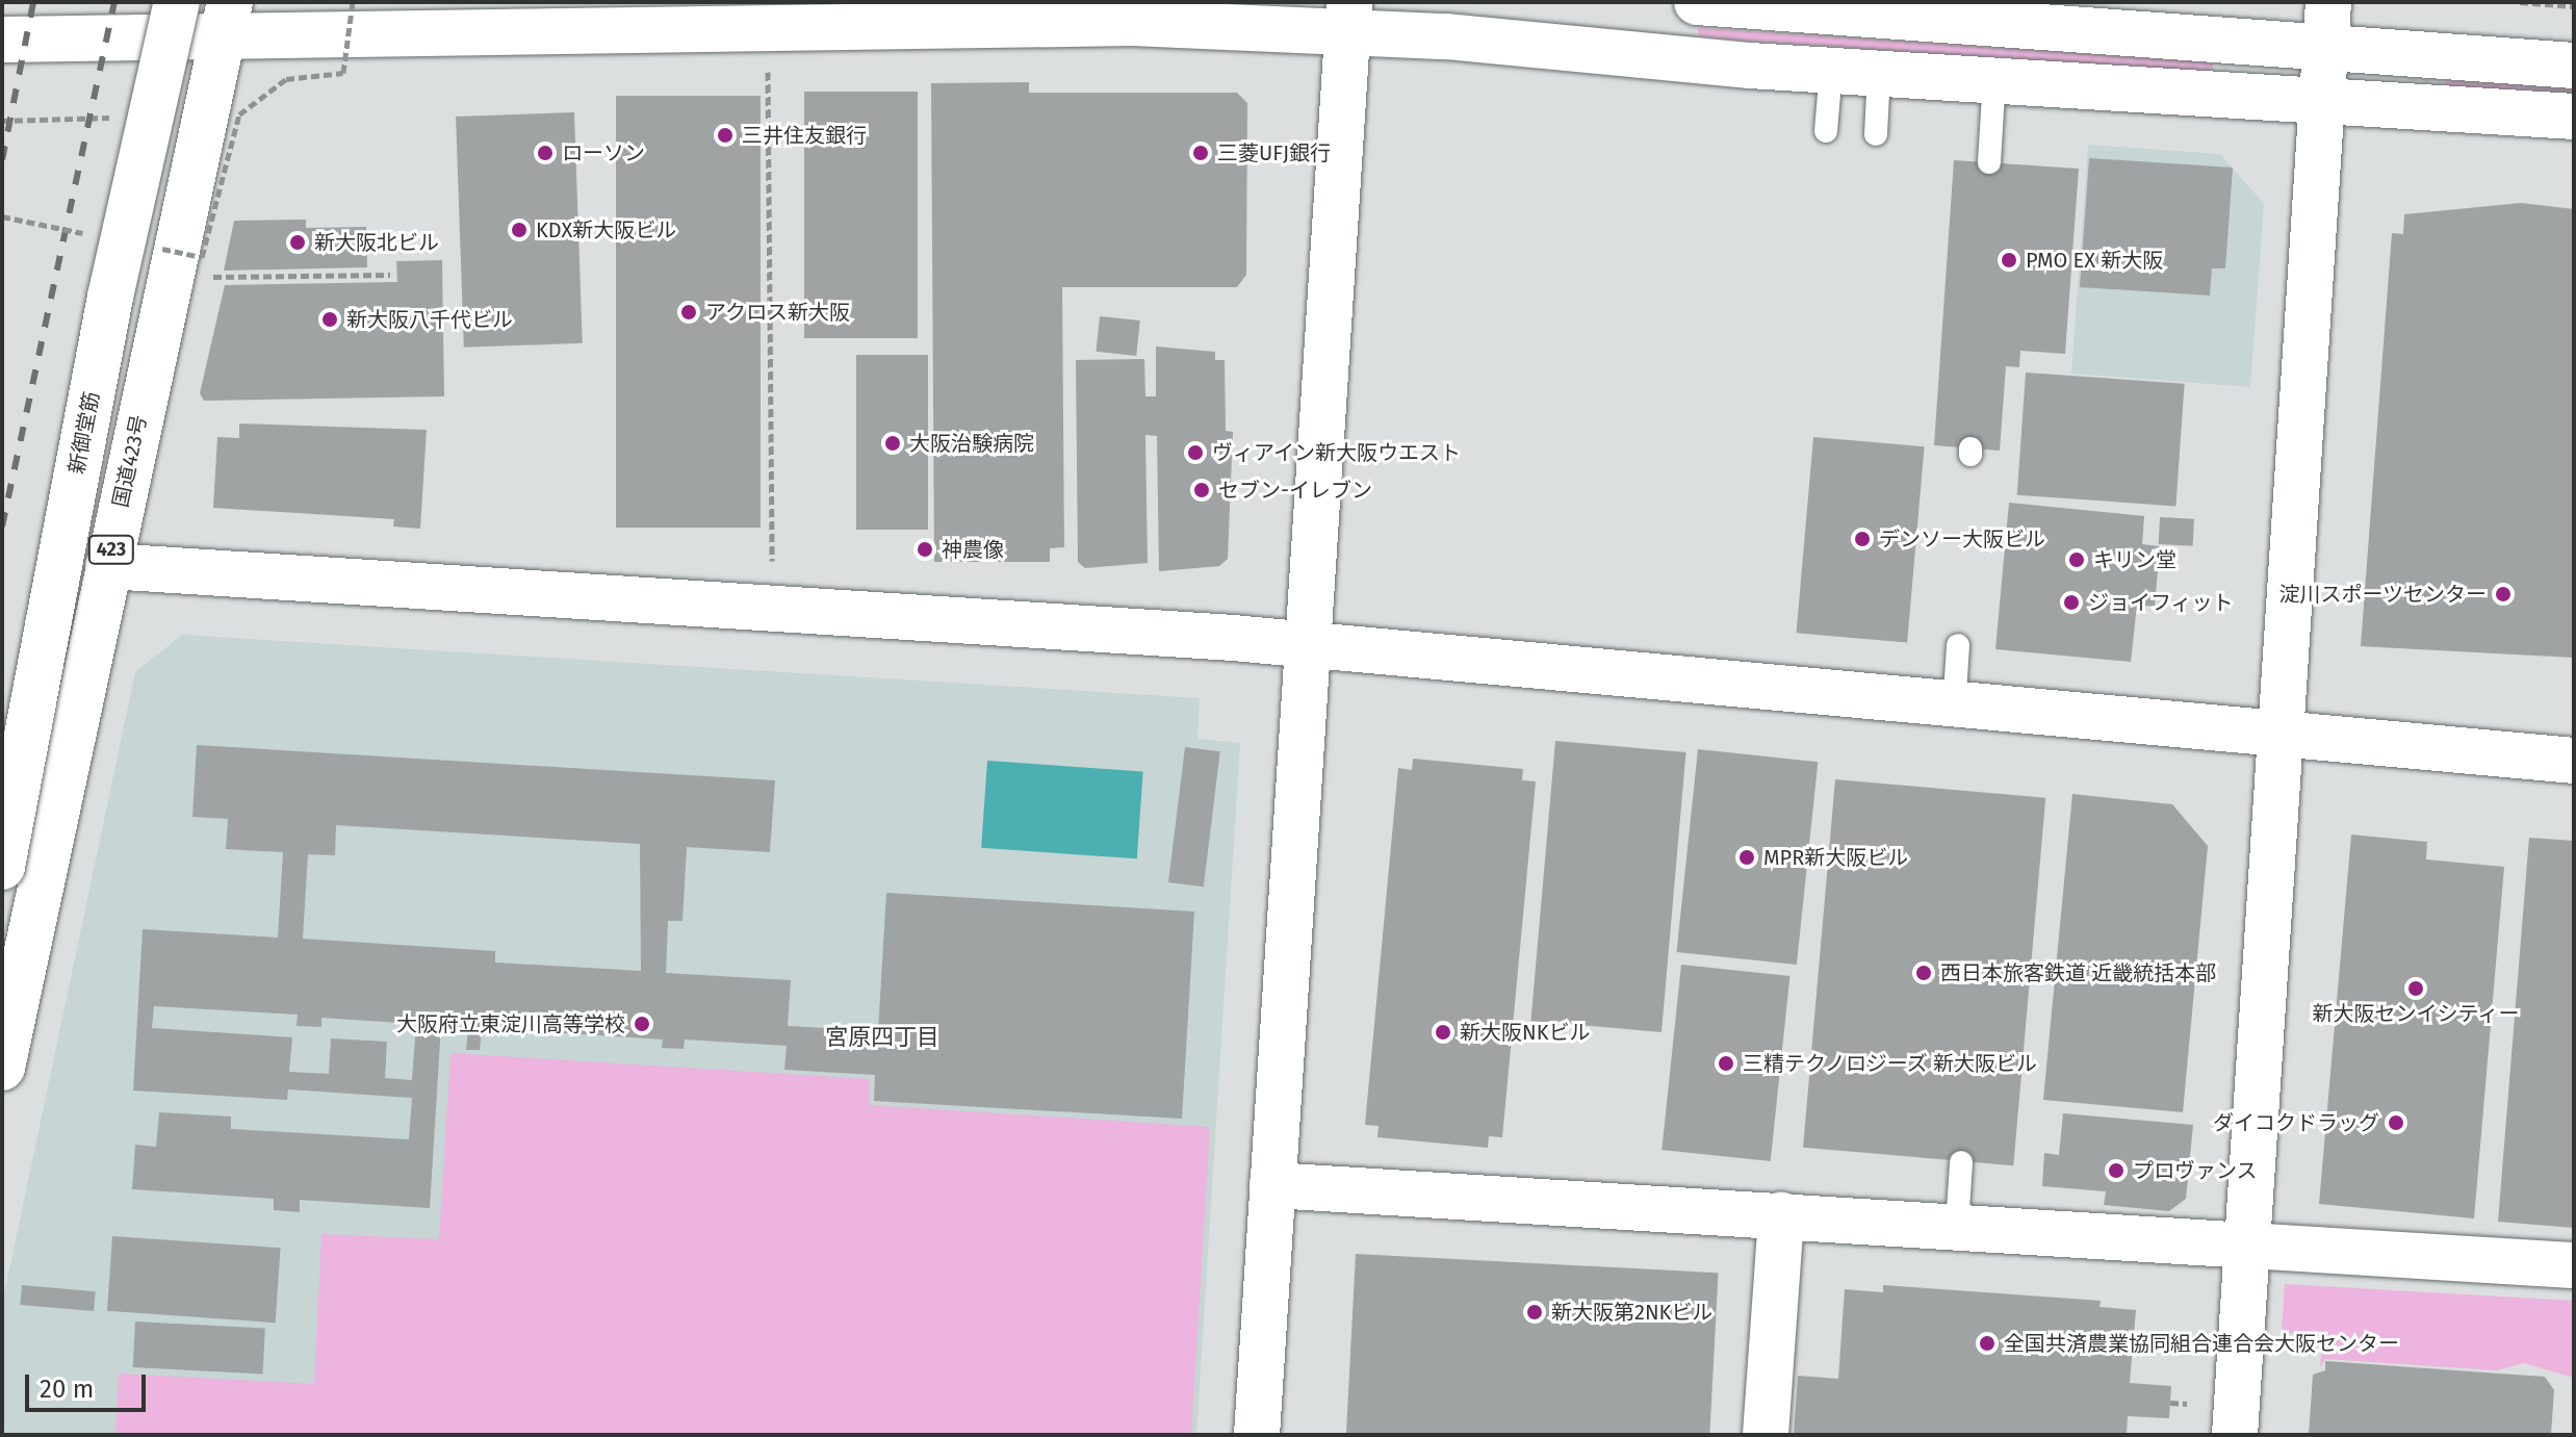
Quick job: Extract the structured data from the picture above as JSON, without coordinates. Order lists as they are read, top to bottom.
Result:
{
  "streets": {
    "main road": ["新御堂筋", "国道423号", "423"]
  },
  "districts": ["宮原四丁目"],
  "places": [
    "三井住友銀行",
    "ローソン",
    "三菱UFJ銀行",
    "KDX新大阪ビル",
    "新大阪北ビル",
    "PMO EX 新大阪",
    "アクロス新大阪",
    "新大阪八千代ビル",
    "大阪治験病院",
    "ヴィアイン新大阪ウエスト",
    "セブン-イレブン",
    "デンソー大阪ビル",
    "神農像",
    "キリン堂",
    "淀川スポーツセンター",
    "ジョイフィット",
    "MPR新大阪ビル",
    "西日本旅客鉄道 近畿統括本部",
    "新大阪センイシティー",
    "大阪府立東淀川高等学校",
    "新大阪NKビル",
    "三精テクノロジーズ 新大阪ビル",
    "ダイコクドラッグ",
    "プロヴァンス",
    "新大阪第2NKビル",
    "全国共済農業協同組合連合会大阪センター"
  ],
  "scale_bar": "20 m"
}
